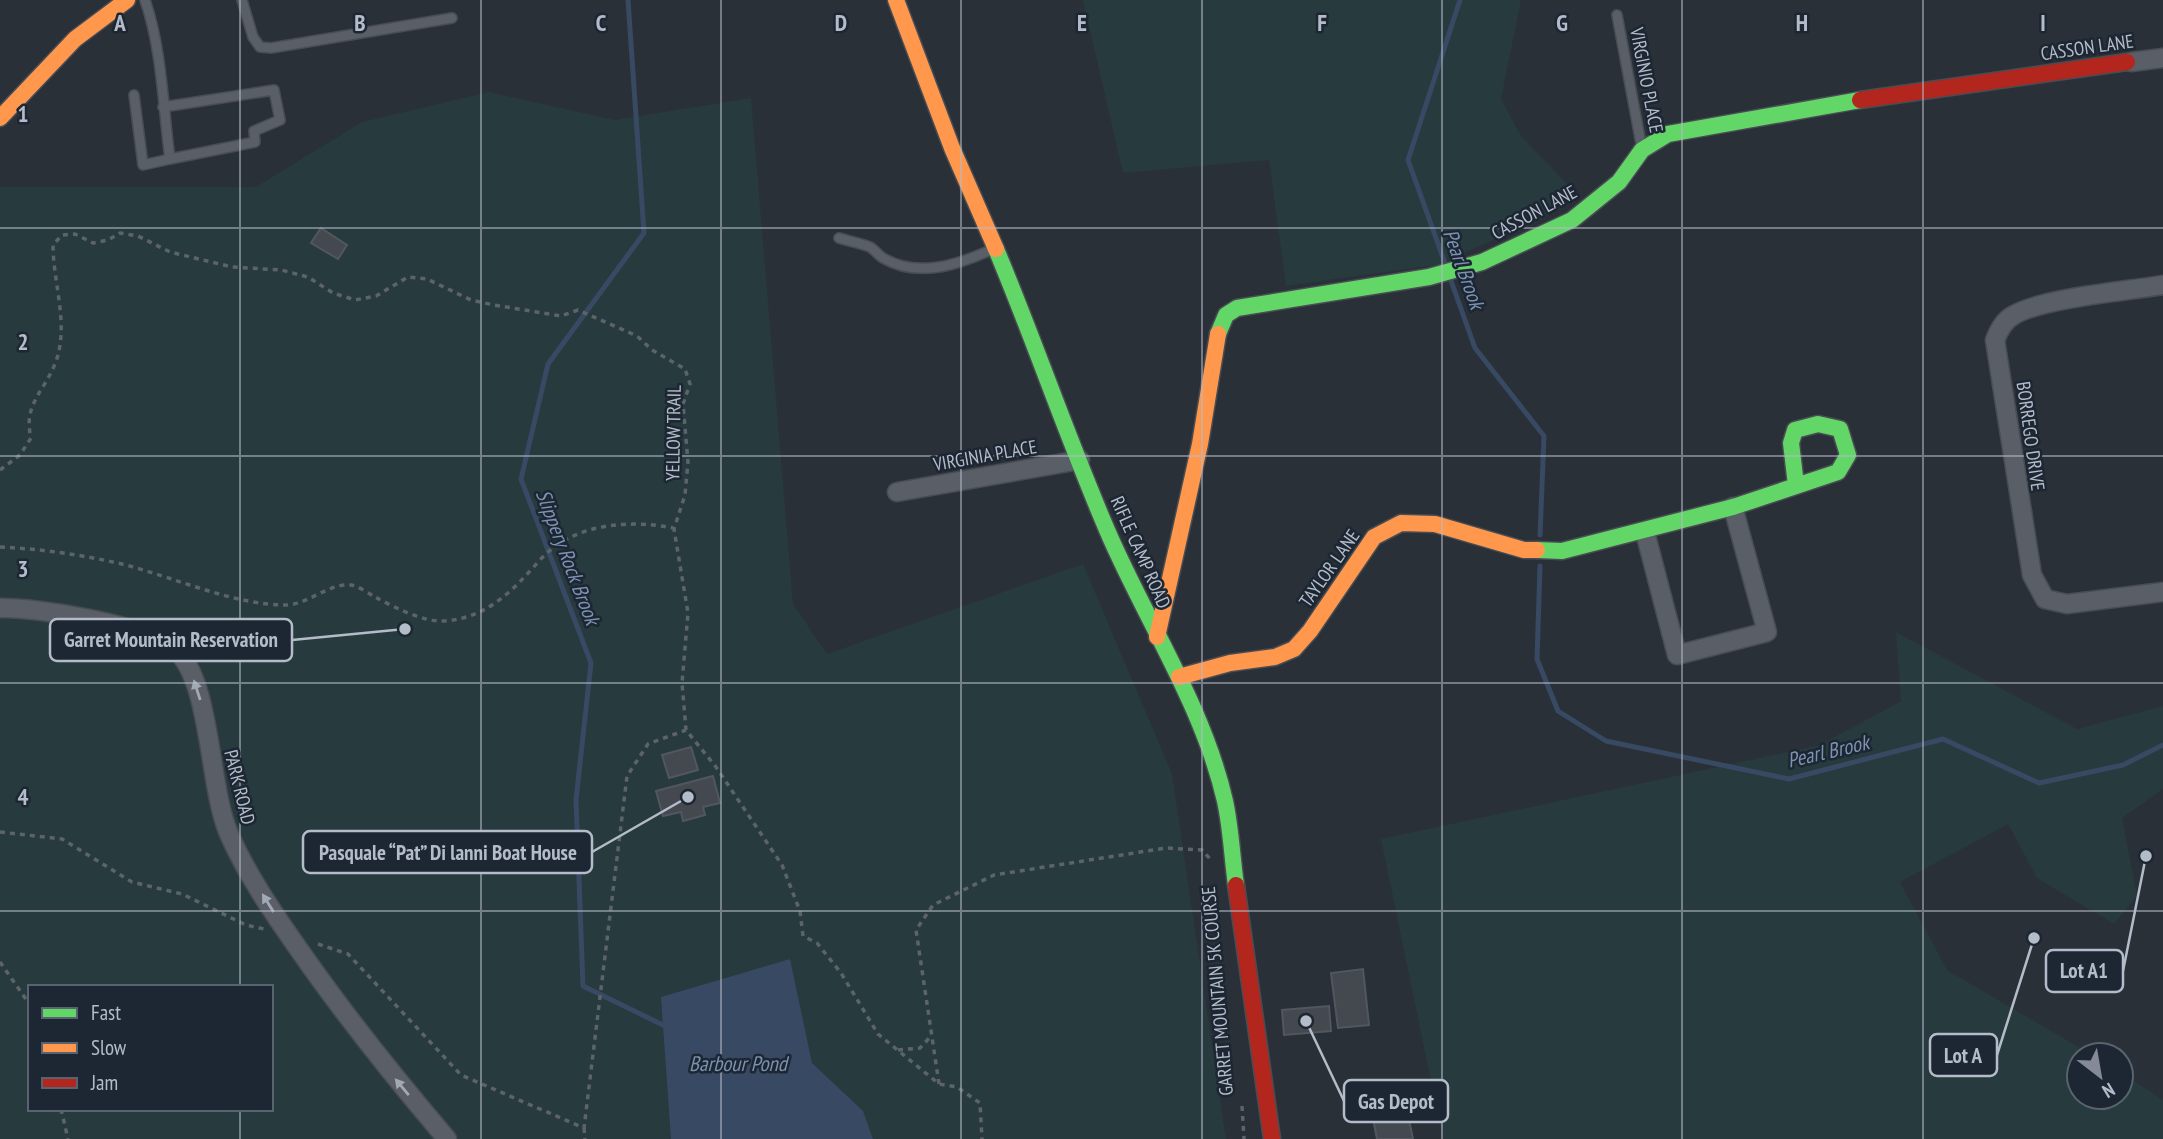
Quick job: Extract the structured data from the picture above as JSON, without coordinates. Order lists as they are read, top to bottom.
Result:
{
  "streets": {
    "street": [
      "CASSON LANE",
      "BORREGO DRIVE",
      "VIRGINIA PLACE",
      "RIFLE CAMP ROAD",
      "TAYLOR LANE",
      "PARK ROAD"
    ],
    "lane": ["VIRGINIO PLACE"],
    "path": ["YELLOW TRAIL", "GARRET MOUNTAIN 5K COURSE"]
  },
  "crossings": [
    ["CASSON LANE", "VIRGINIO PLACE"],
    ["CASSON LANE", "RIFLE CAMP ROAD"],
    ["VIRGINIA PLACE", "RIFLE CAMP ROAD"],
    ["RIFLE CAMP ROAD", "TAYLOR LANE"]
  ],
  "one_way": ["PARK ROAD"],
  "water": ["Pearl Brook", "Slippery Rock Brook", "Barbour Pond"],
  "places": [
    "Garret Mountain Reservation",
    "Pasquale “Pat” Di lanni Boat House",
    "Lot A1",
    "Lot A",
    "Gas Depot"
  ],
  "legend": ["Fast", "Slow", "Jam"],
  "north": "bottom right",
  "grid": {
    "columns": [
      "A",
      "B",
      "C",
      "D",
      "E",
      "F",
      "G",
      "H",
      "I"
    ],
    "rows": [
      "1",
      "2",
      "3",
      "4"
    ]
  }
}
